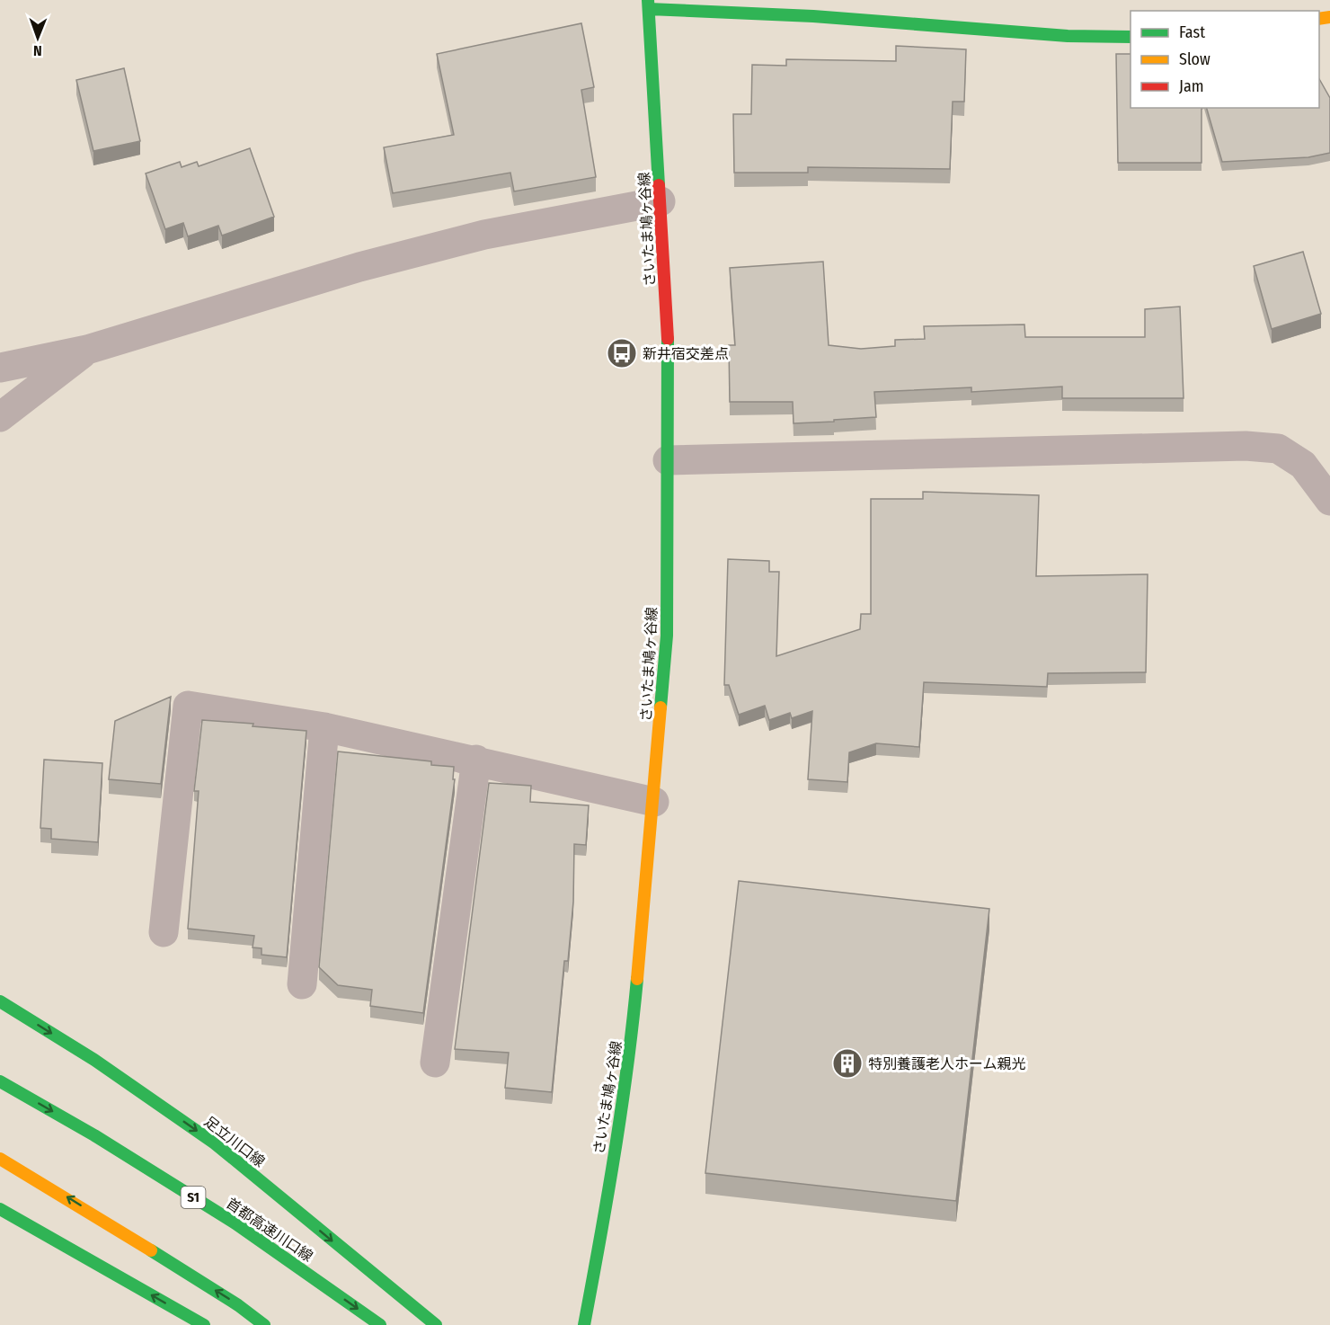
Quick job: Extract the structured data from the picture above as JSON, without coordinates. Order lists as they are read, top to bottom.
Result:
{
  "streets": {
    "main road": [
      "さいたま鳩ヶ谷線",
      "足立川口線",
      "S1",
      "首都高速川口線"
    ]
  },
  "one_way": ["足立川口線"],
  "places": {
    "bus stop": ["新井宿交差点"],
    "building": ["特別養護老人ホーム親光"]
  },
  "legend": ["Fast", "Slow", "Jam"],
  "north": "bottom"
}
